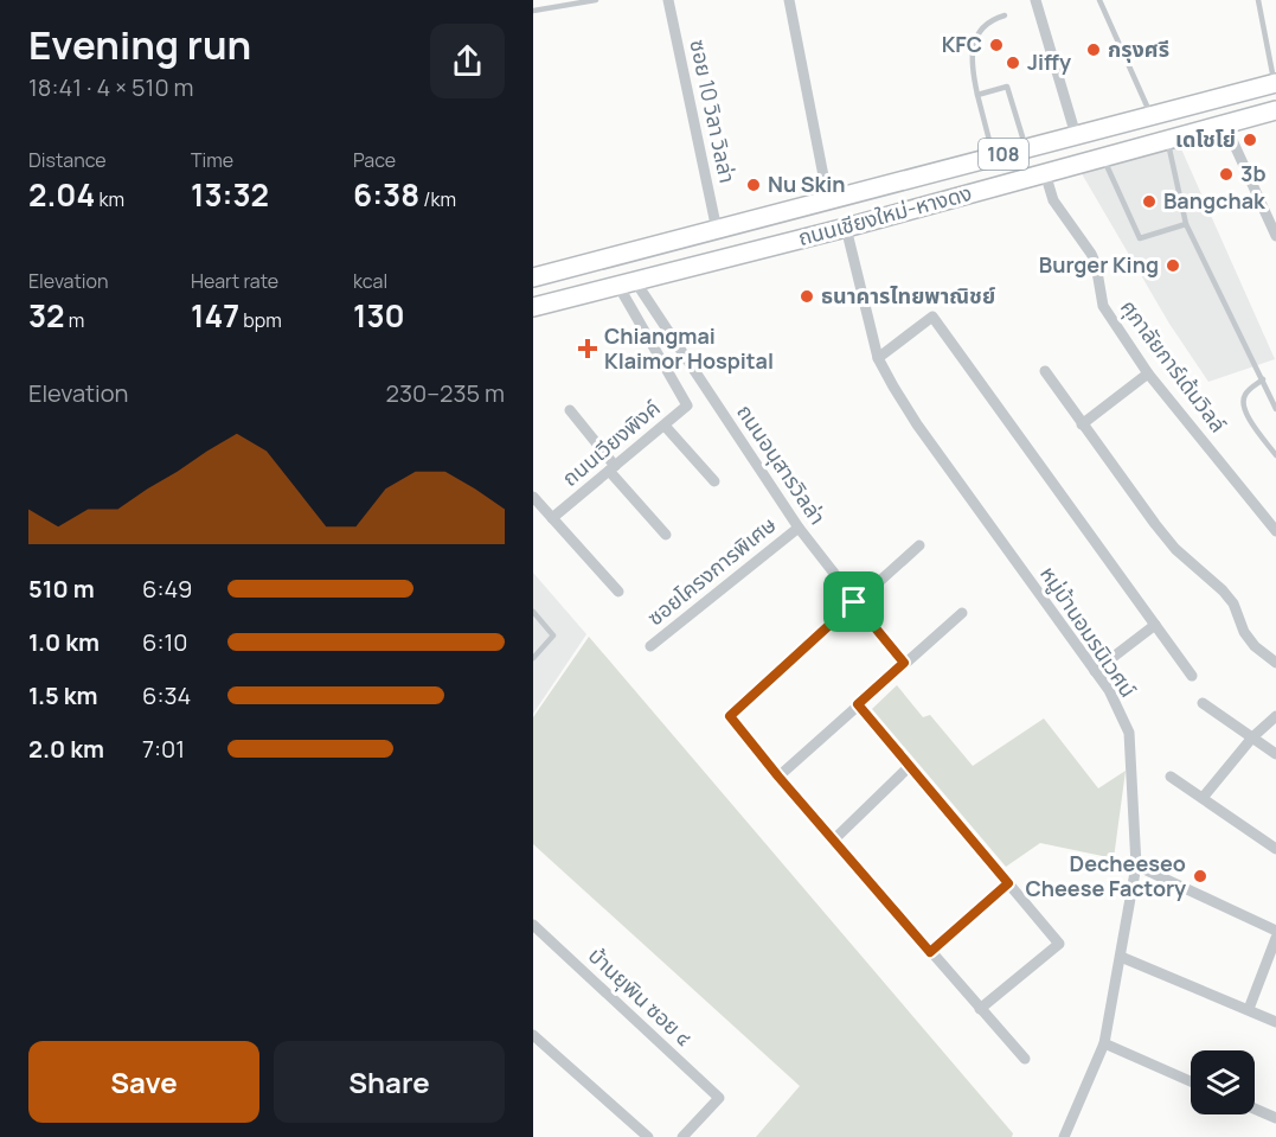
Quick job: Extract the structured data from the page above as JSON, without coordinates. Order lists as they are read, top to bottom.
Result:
{
  "streets": {
    "main road": ["108", "ถนนเชียงใหม่-หางดง"],
    "street": [
      "ซอย 10 วิลา วิลล่า",
      "ศุภาลัยการ์เด้นวิลล์",
      "ถนนเวียงพิงค์",
      "ถนนอนุสารวิลล่า",
      "ซอยโครงการพิเศษ",
      "หมู่บ้านอมรนิเวศน์",
      "บ้านยุพิน ซอย ๔"
    ]
  },
  "crossings": [
    ["ซอย 10 วิลา วิลล่า", "ถนนเชียงใหม่-หางดง"],
    ["ถนนเชียงใหม่-หางดง", "ศุภาลัยการ์เด้นวิลล์"],
    ["ถนนเชียงใหม่-หางดง", "ถนนเวียงพิงค์"],
    ["ถนนเชียงใหม่-หางดง", "ถนนอนุสารวิลล่า"],
    ["ถนนเชียงใหม่-หางดง", "หมู่บ้านอมรนิเวศน์"],
    ["ถนนเวียงพิงค์", "ถนนอนุสารวิลล่า"],
    ["ถนนอนุสารวิลล่า", "ซอยโครงการพิเศษ"]
  ],
  "places": {
    "other": [
      "KFC",
      "กรุงศรี",
      "Jiffy",
      "เดโชโย่",
      "3b",
      "Nu Skin",
      "Bangchak",
      "Burger King",
      "ธนาคารไทยพาณิชย์",
      "Decheeseo Cheese Factory"
    ],
    "health": ["Chiangmai Klaimor Hospital"]
  },
  "page": {
    "heading": ["Evening run", "18:41 · 4 × 510 m"],
    "stats": [
      ["Distance", "2.04 km"],
      ["Time", "13:32"],
      ["Pace", "6:38 /km"],
      ["Elevation", "32 m"],
      ["Heart rate", "147 bpm"],
      ["kcal", "130"]
    ],
    "chart": ["Elevation", "230–235 m"],
    "list": [
      {
        "name": "510 m",
        "note": "6:49"
      },
      {
        "name": "1.0 km",
        "note": "6:10"
      },
      {
        "name": "1.5 km",
        "note": "6:34"
      },
      {
        "name": "2.0 km",
        "note": "7:01"
      }
    ],
    "buttons": ["Save", "Share"]
  }
}
